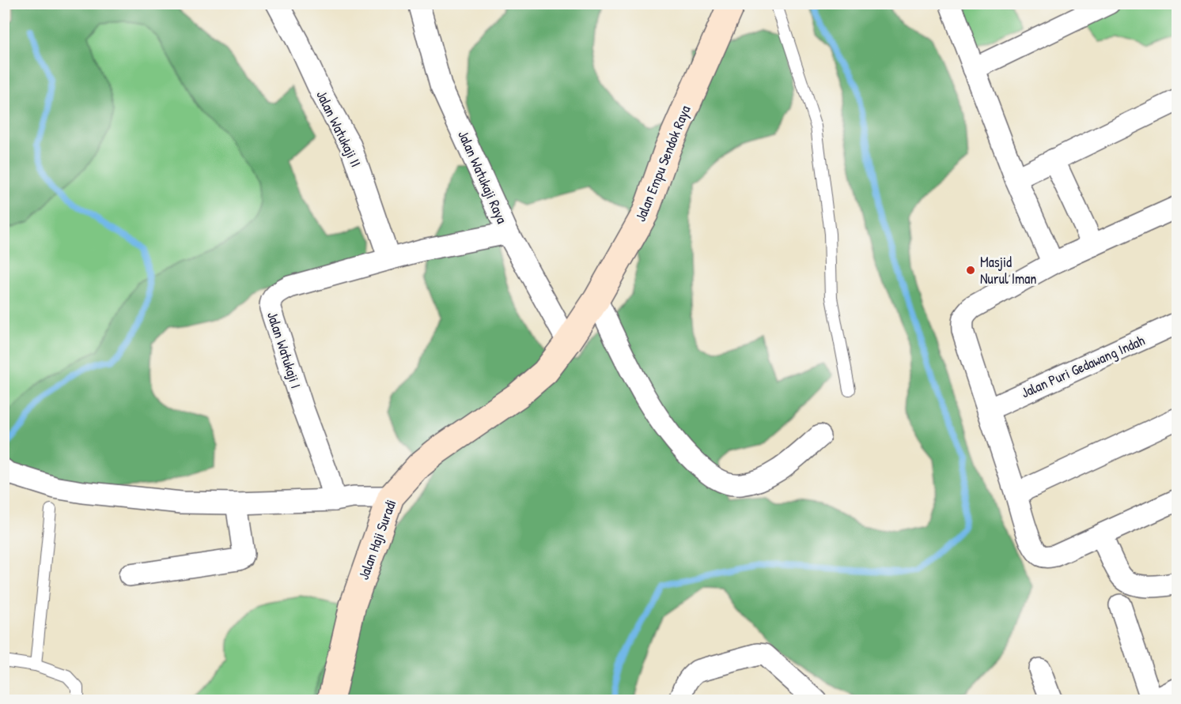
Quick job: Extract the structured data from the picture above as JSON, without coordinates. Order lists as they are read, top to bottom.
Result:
{
  "streets": {
    "street": [
      "Jalan Watukaji II",
      "Jalan Empu Sendok Raya",
      "Jalan Watukaji Raya",
      "Jalan Watukaji I",
      "Jalan Puri Gedawang Indah",
      "Jalan Haji Suradi"
    ]
  },
  "crossings": [
    ["Jalan Watukaji II", "Jalan Watukaji I"],
    ["Jalan Empu Sendok Raya", "Jalan Watukaji Raya"],
    ["Jalan Empu Sendok Raya", "Jalan Haji Suradi"],
    ["Jalan Watukaji Raya", "Jalan Watukaji I"],
    ["Jalan Watukaji Raya", "Jalan Haji Suradi"]
  ],
  "places": ["Masjid Nurul Iman"]
}
